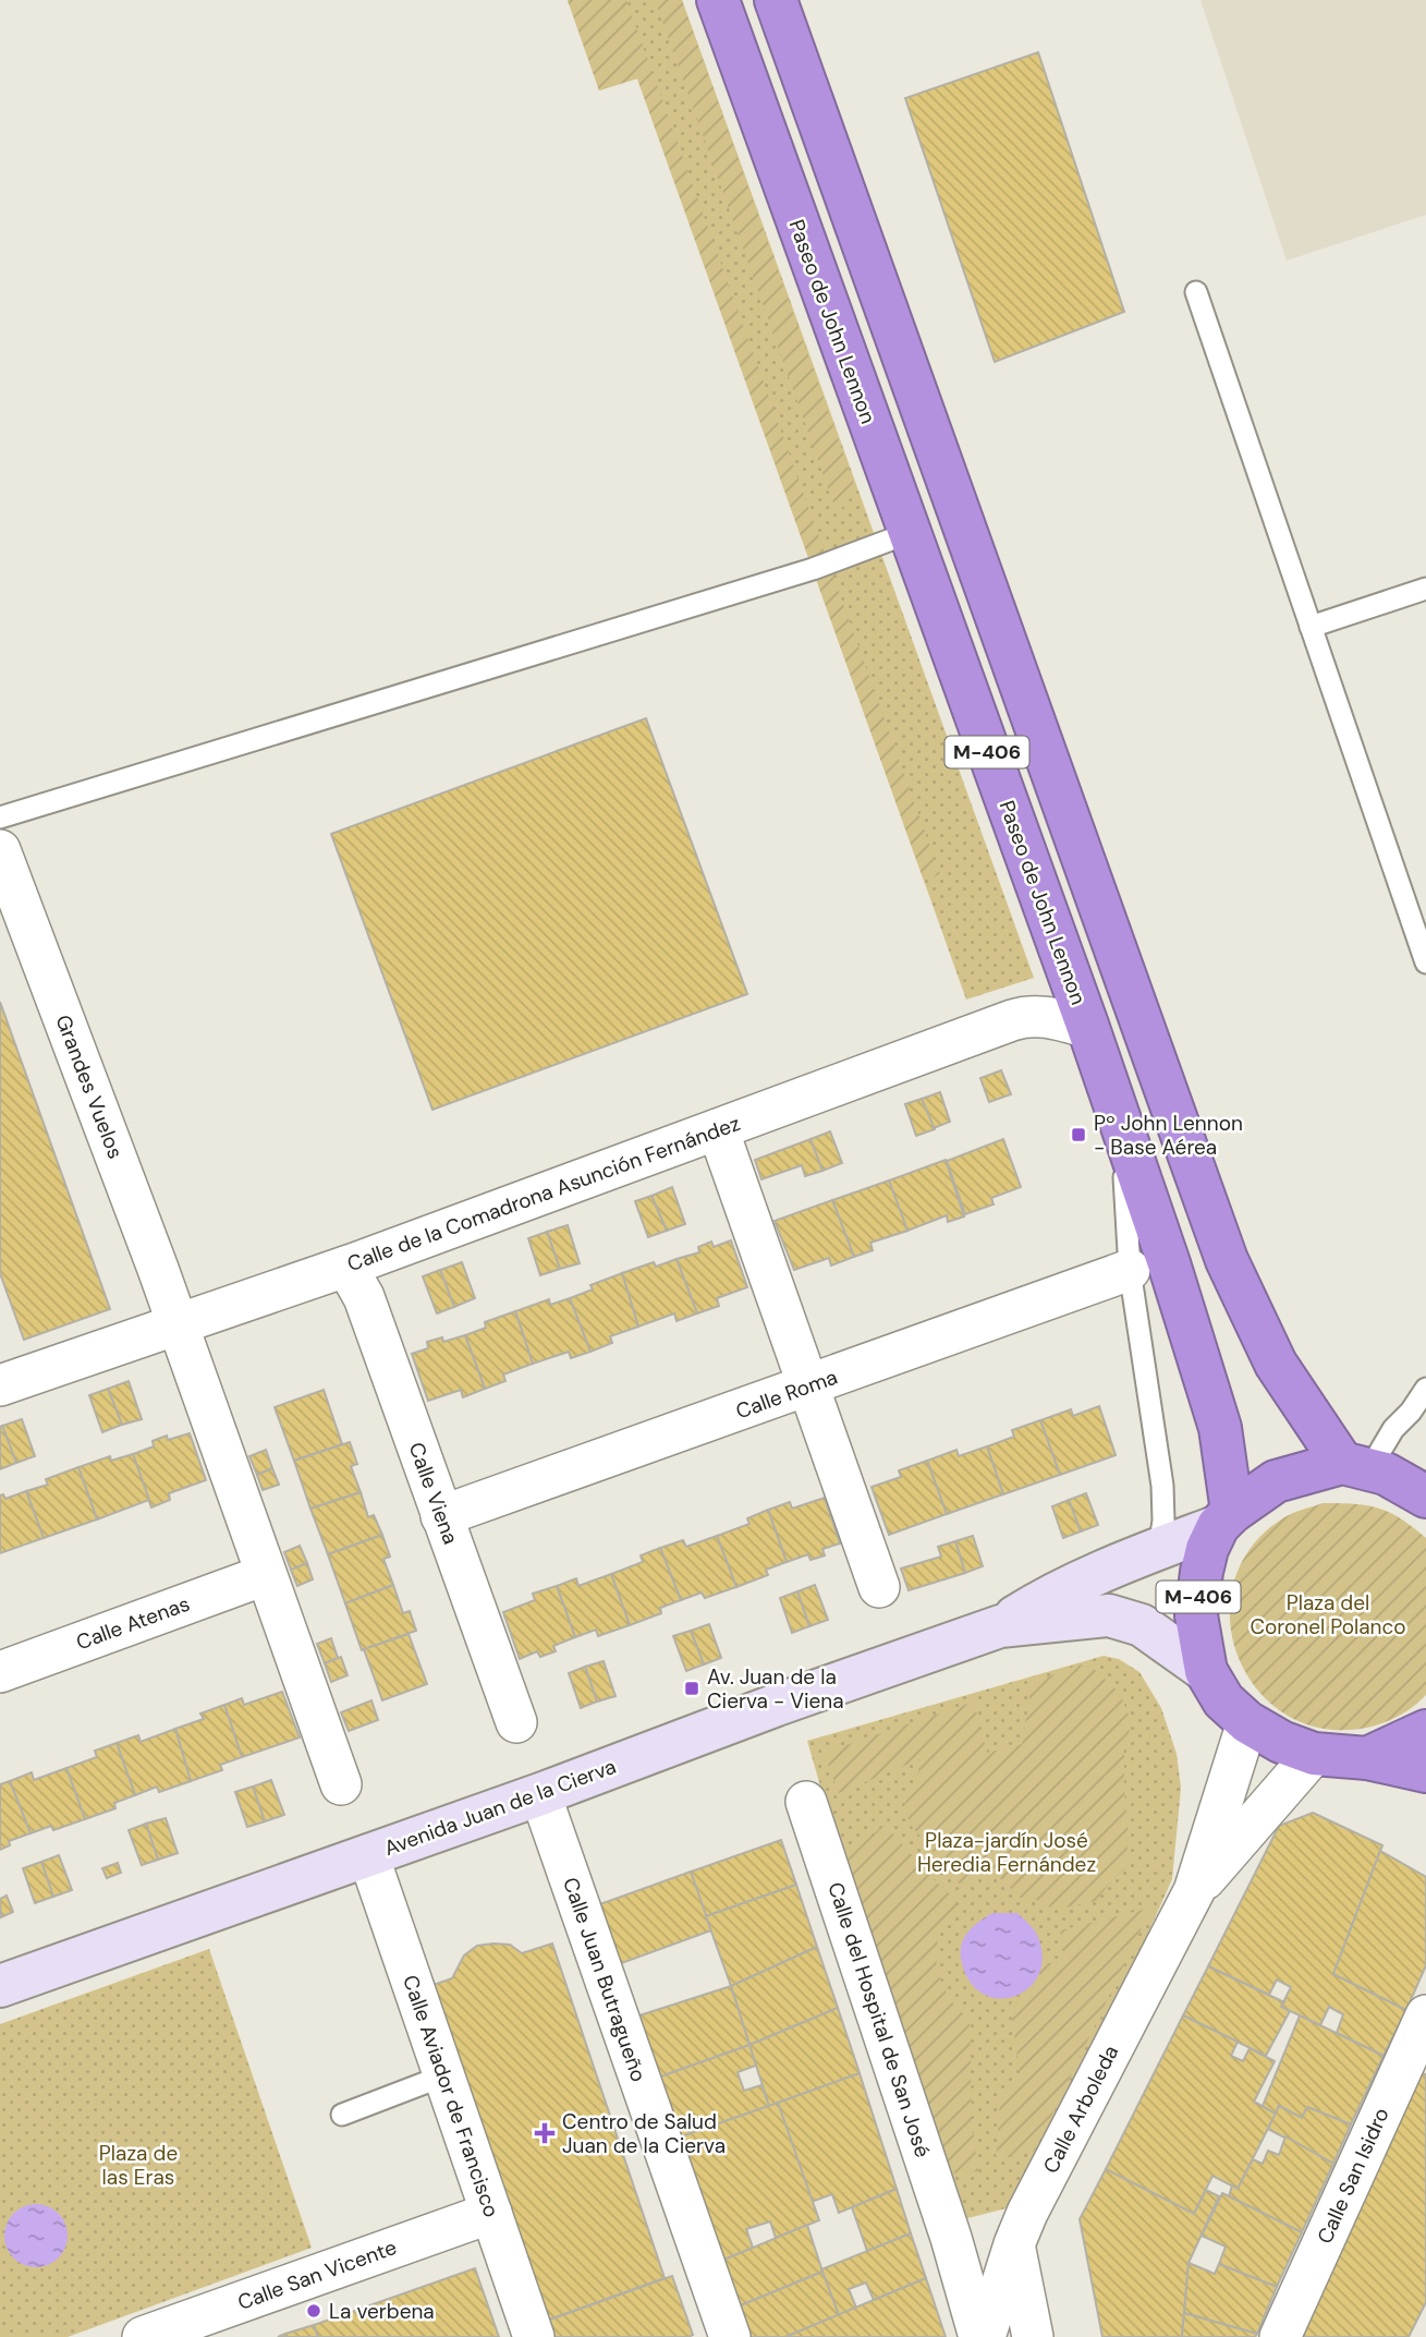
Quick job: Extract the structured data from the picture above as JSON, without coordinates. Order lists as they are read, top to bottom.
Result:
{
  "streets": {
    "highway": ["Paseo de John Lennon", "M-406"],
    "street": [
      "Grandes Vuelos",
      "Calle de la Comadrona Asunción Fernández",
      "Calle Roma",
      "Calle Viena",
      "Calle Atenas",
      "Avenida Juan de la Cierva",
      "Calle Juan Butragueño",
      "Calle del Hospital de San José",
      "Calle Aviador de Francisco",
      "Calle Arboleda",
      "Calle San Isidro",
      "Calle San Vicente"
    ]
  },
  "crossings": [
    ["Paseo de John Lennon", "M-406"],
    ["Paseo de John Lennon", "Calle de la Comadrona Asunción Fernández"],
    ["Paseo de John Lennon", "Avenida Juan de la Cierva"],
    ["M-406", "Avenida Juan de la Cierva"],
    ["M-406", "Calle Arboleda"],
    ["Grandes Vuelos", "Calle de la Comadrona Asunción Fernández"],
    ["Calle de la Comadrona Asunción Fernández", "Calle Viena"],
    ["Calle Roma", "Calle Viena"],
    ["Avenida Juan de la Cierva", "Calle Juan Butragueño"],
    ["Avenida Juan de la Cierva", "Calle Aviador de Francisco"],
    ["Calle del Hospital de San José", "Calle Arboleda"],
    ["Calle Aviador de Francisco", "Calle San Vicente"]
  ],
  "parks": ["Plaza del Coronel Polanco", "Plaza-jardín José Heredia Fernández", "Plaza de las Eras"],
  "places": {
    "transit": ["Pº John Lennon - Base Aérea", "Av. Juan de la Cierva - Viena"],
    "health": ["Centro de Salud Juan de la Cierva"],
    "other": ["La verbena"]
  }
}
